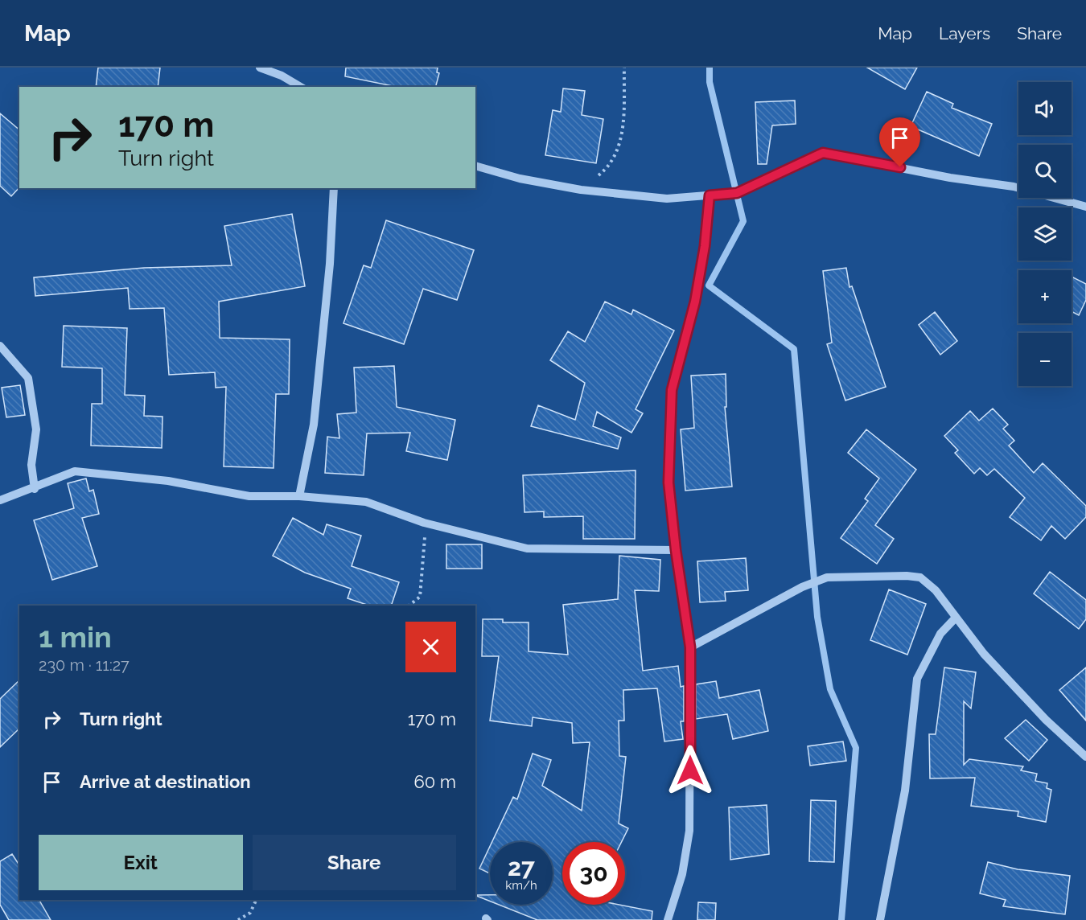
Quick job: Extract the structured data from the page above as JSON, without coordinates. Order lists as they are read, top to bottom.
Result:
{
  "page": {
    "header": "Map",
    "nav": ["Map", "Layers", "Share"],
    "map_buttons": ["+", "−"],
    "turn": ["170 m", "Turn right"],
    "heading": ["1 min", "230 m · 11:27"],
    "list": [
      {
        "name": "Turn right",
        "value": "170 m"
      },
      {
        "name": "Arrive at destination",
        "value": "60 m"
      }
    ],
    "buttons": ["Exit", "Share"],
    "speed": "27 km/h",
    "limit": "30"
  }
}
